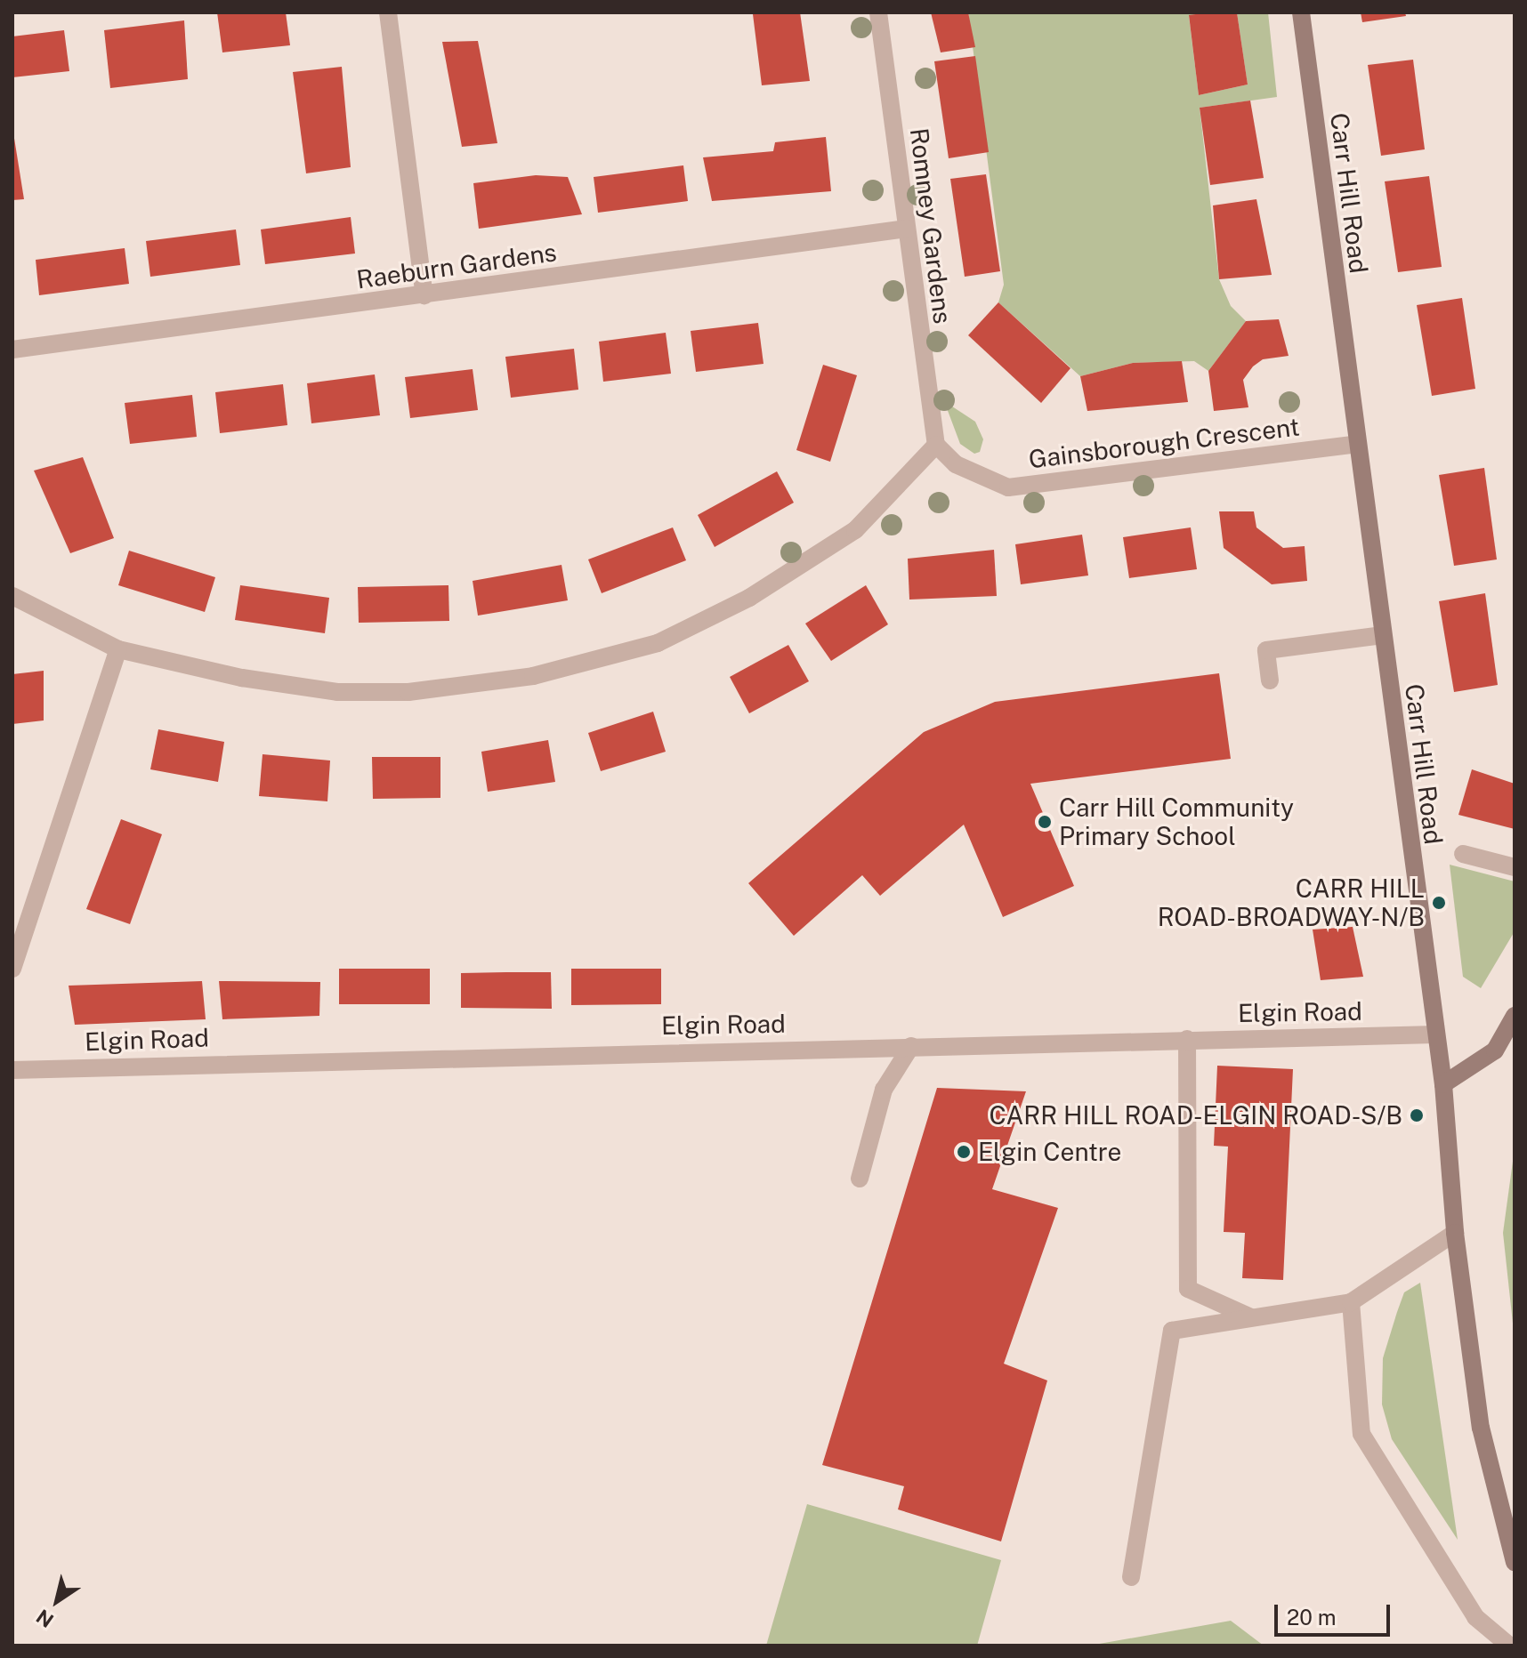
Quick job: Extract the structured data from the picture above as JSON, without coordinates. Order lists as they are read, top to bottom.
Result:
{
  "streets": {
    "street": [
      "Carr Hill Road",
      "Romney Gardens",
      "Raeburn Gardens",
      "Gainsborough Crescent",
      "Elgin Road"
    ]
  },
  "crossings": [
    ["Carr Hill Road", "Gainsborough Crescent"],
    ["Carr Hill Road", "Elgin Road"],
    ["Romney Gardens", "Raeburn Gardens"],
    ["Romney Gardens", "Gainsborough Crescent"]
  ],
  "places": [
    "Carr Hill Community Primary School",
    "CARR HILL ROAD-BROADWAY-N/B",
    "CARR HILL ROAD-ELGIN ROAD-S/B",
    "Elgin Centre"
  ],
  "scale_bar": "20 m",
  "north": "bottom left"
}
